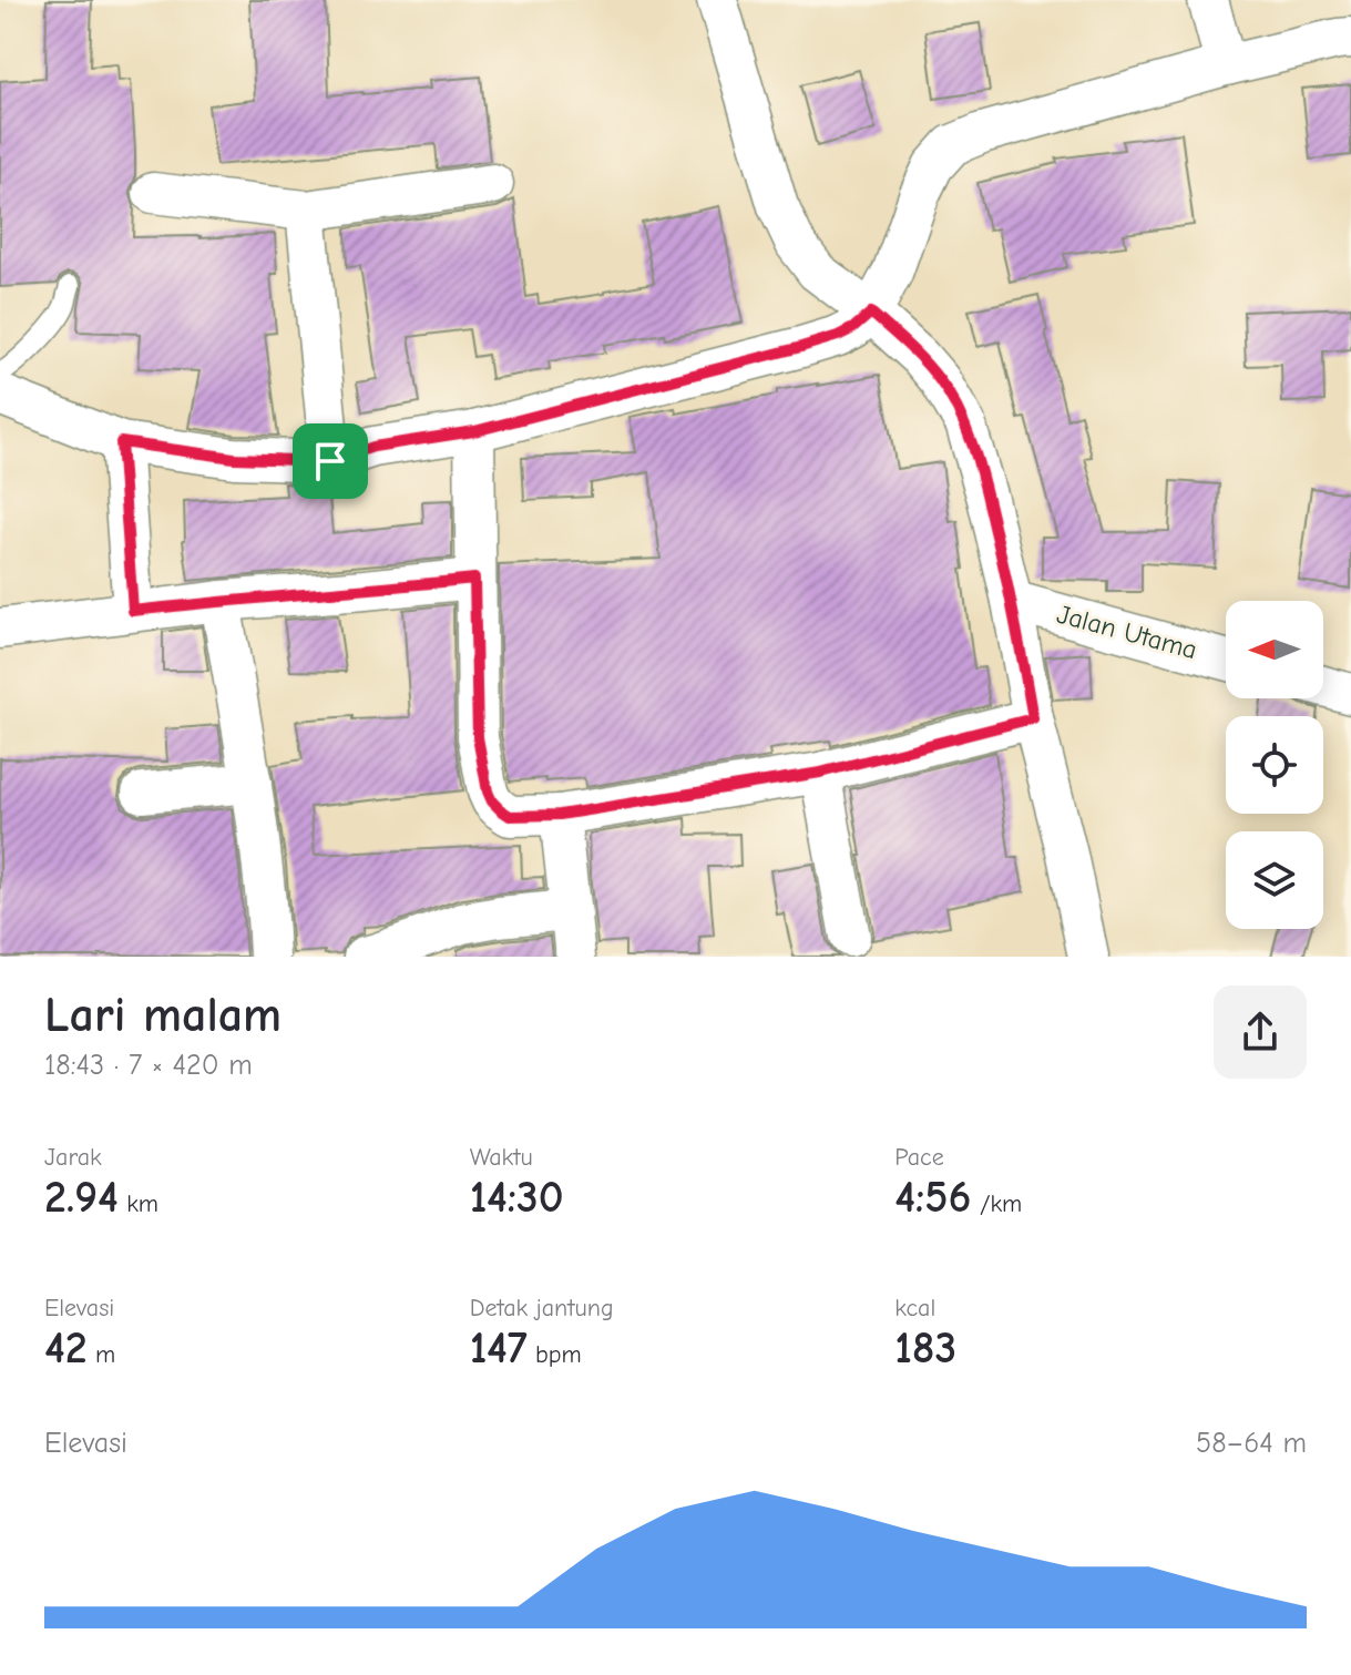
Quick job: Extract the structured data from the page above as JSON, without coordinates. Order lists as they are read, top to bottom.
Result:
{
  "streets": {
    "street": ["Jalan Utama"]
  },
  "north": "left",
  "page": {
    "heading": ["Lari malam", "18:43 · 7 × 420 m"],
    "stats": [
      ["Jarak", "2.94 km"],
      ["Waktu", "14:30"],
      ["Pace", "4:56 /km"],
      ["Elevasi", "42 m"],
      ["Detak jantung", "147 bpm"],
      ["kcal", "183"]
    ],
    "chart": ["Elevasi", "58–64 m"]
  }
}
